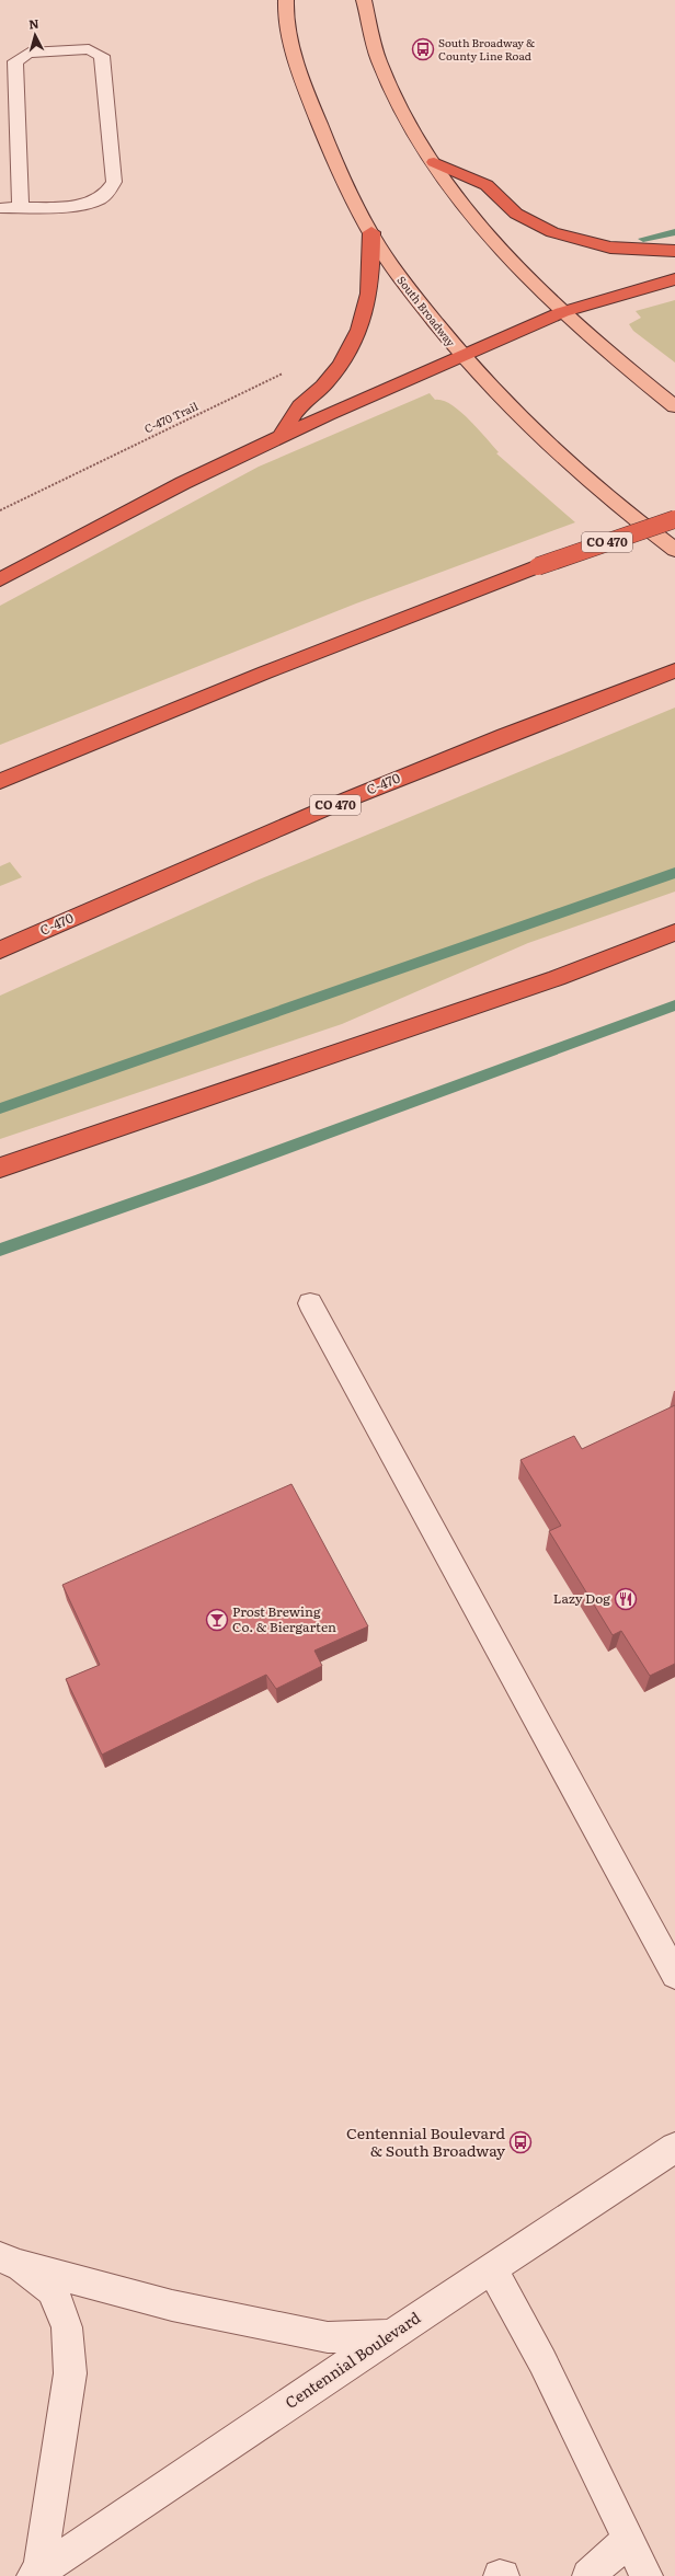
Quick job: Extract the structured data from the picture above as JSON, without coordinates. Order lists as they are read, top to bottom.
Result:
{
  "streets": {
    "highway": ["CO 470", "C-470"],
    "main road": ["South Broadway"],
    "street": ["Centennial Boulevard"],
    "path": ["C-470 Trail"]
  },
  "places": {
    "bus stop": ["South Broadway & County Line Road", "Centennial Boulevard & South Broadway"],
    "restaurant": ["Lazy Dog"],
    "bar": ["Prost Brewing Co. & Biergarten"]
  },
  "north": "top"
}
